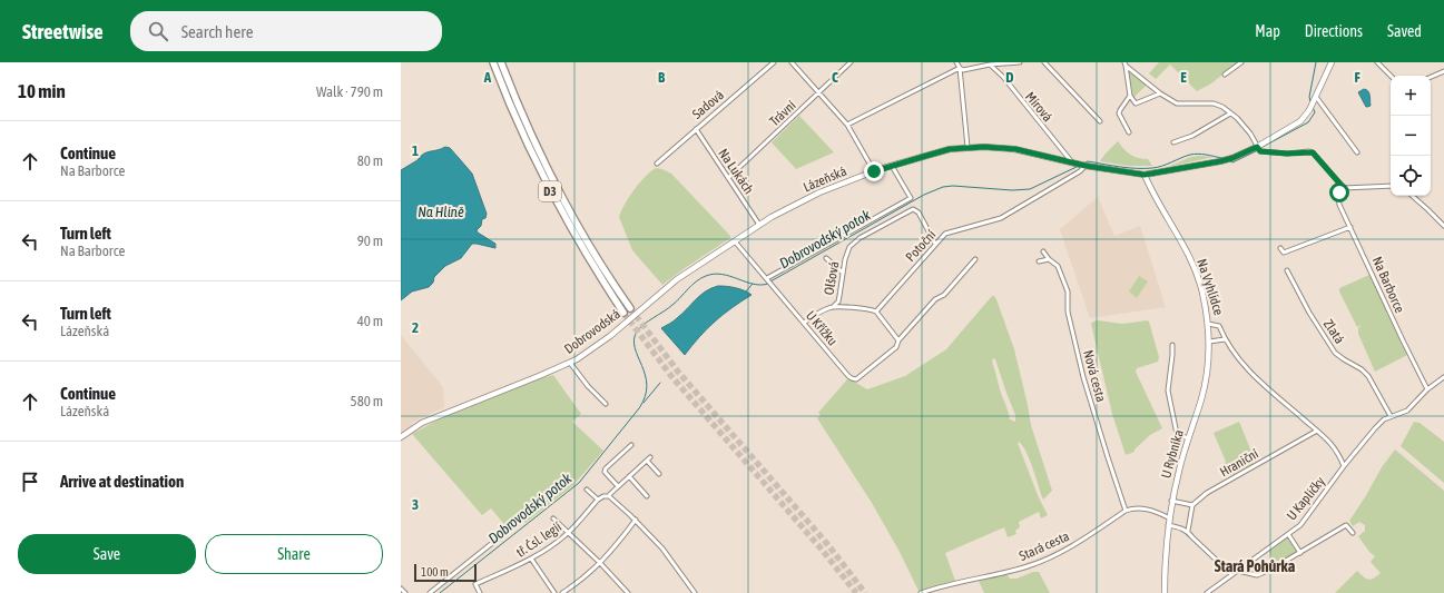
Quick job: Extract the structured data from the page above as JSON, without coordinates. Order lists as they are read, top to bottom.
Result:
{
  "streets": {
    "highway": ["D3"],
    "street": [
      "Sadová",
      "Mírová",
      "Trávní",
      "Na Lukách",
      "Lázeňská",
      "Potoční",
      "Olšová",
      "Na Barborce",
      "Na Vyhlídce",
      "U Křížku",
      "Dobrovodská",
      "Zlatá",
      "Nová cesta",
      "U Rybníka",
      "Hraniční",
      "U Kapličky",
      "tř. Čsl. legií",
      "Stará cesta"
    ]
  },
  "crossings": [
    ["Sadová", "Na Lukách"],
    ["Mírová", "Lázeňská"],
    ["Trávní", "Na Lukách"],
    ["Na Lukách", "Lázeňská"],
    ["Lázeňská", "Potoční"],
    ["Lázeňská", "Na Vyhlídce"],
    ["Lázeňská", "U Křížku"],
    ["Lázeňská", "Dobrovodská"],
    ["Potoční", "Olšová"],
    ["Na Vyhlídce", "U Rybníka"],
    ["Na Vyhlídce", "Hraniční"],
    ["Na Vyhlídce", "U Kapličky"],
    ["U Křížku", "Dobrovodská"],
    ["Nová cesta", "Stará cesta"]
  ],
  "districts": ["Stará Pohůrka"],
  "water": ["Na Hlíně", "Dobrovodský potok"],
  "scale_bar": "100 m",
  "page": {
    "header": "Streetwise",
    "search": "Search here",
    "nav": ["Map", "Directions", "Saved"],
    "heading": ["10 min", "Walk · 790 m"],
    "map_buttons": ["+", "−"],
    "list": [
      ["Continue", "Na Barborce", "80 m"],
      ["Turn left", "Na Barborce", "90 m"],
      ["Turn left", "Lázeňská", "40 m"],
      ["Continue", "Lázeňská", "580 m"],
      "Arrive at destination"
    ],
    "buttons": ["Save", "Share"],
    "scale": "100 m"
  },
  "grid": {
    "columns": [
      "A",
      "B",
      "C",
      "D",
      "E",
      "F"
    ],
    "rows": ["1", "2", "3"]
  }
}
